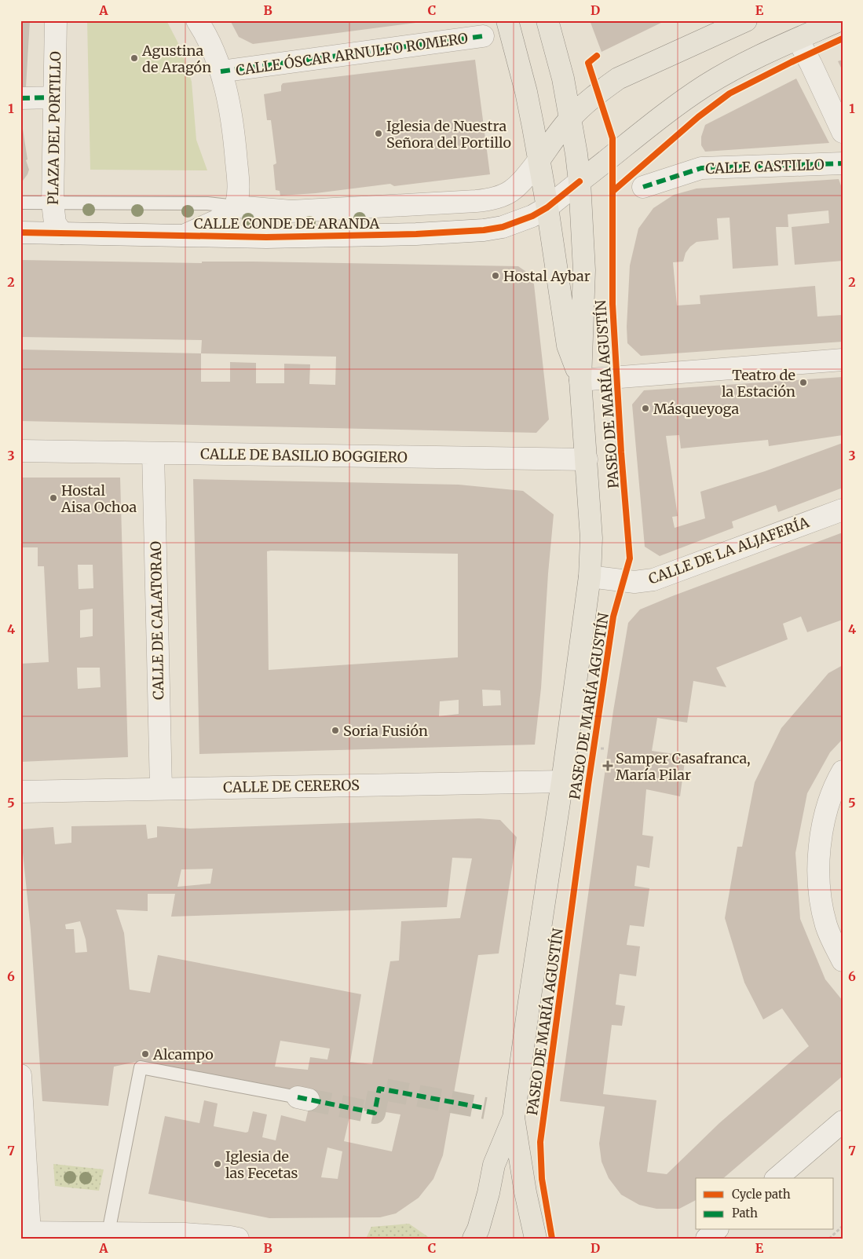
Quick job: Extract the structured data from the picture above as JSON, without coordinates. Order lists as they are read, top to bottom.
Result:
{
  "streets": {
    "main road": ["CALLE CONDE DE ARANDA", "PASEO DE MARÍA AGUSTÍN"],
    "street": [
      "CALLE ÓSCAR ARNULFO ROMERO",
      "PLAZA DEL PORTILLO",
      "CALLE CASTILLO",
      "CALLE DE BASILIO BOGGIERO",
      "CALLE DE LA ALJAFERÍA",
      "CALLE DE CALATORAO",
      "CALLE DE CEREROS"
    ]
  },
  "crossings": [
    ["PLAZA DEL PORTILLO", "CALLE CONDE DE ARANDA"],
    ["CALLE CONDE DE ARANDA", "PASEO DE MARÍA AGUSTÍN"],
    ["PASEO DE MARÍA AGUSTÍN", "CALLE DE BASILIO BOGGIERO"],
    ["PASEO DE MARÍA AGUSTÍN", "CALLE DE LA ALJAFERÍA"],
    ["PASEO DE MARÍA AGUSTÍN", "CALLE DE CEREROS"],
    ["CALLE DE BASILIO BOGGIERO", "CALLE DE CALATORAO"],
    ["CALLE DE CALATORAO", "CALLE DE CEREROS"]
  ],
  "places": {
    "other": [
      "Agustina de Aragón",
      "Iglesia de Nuestra Señora del Portillo",
      "Hostal Aybar",
      "Teatro de la Estación",
      "Másqueyoga",
      "Hostal Aisa Ochoa",
      "Soria Fusión",
      "Alcampo",
      "Iglesia de las Fecetas"
    ],
    "health": ["Samper Casafranca, María Pilar"]
  },
  "legend": ["Cycle path", "Path"],
  "grid": {
    "columns": [
      "A",
      "B",
      "C",
      "D",
      "E"
    ],
    "rows": [
      "1",
      "2",
      "3",
      "4",
      "5",
      "6",
      "7"
    ]
  }
}
